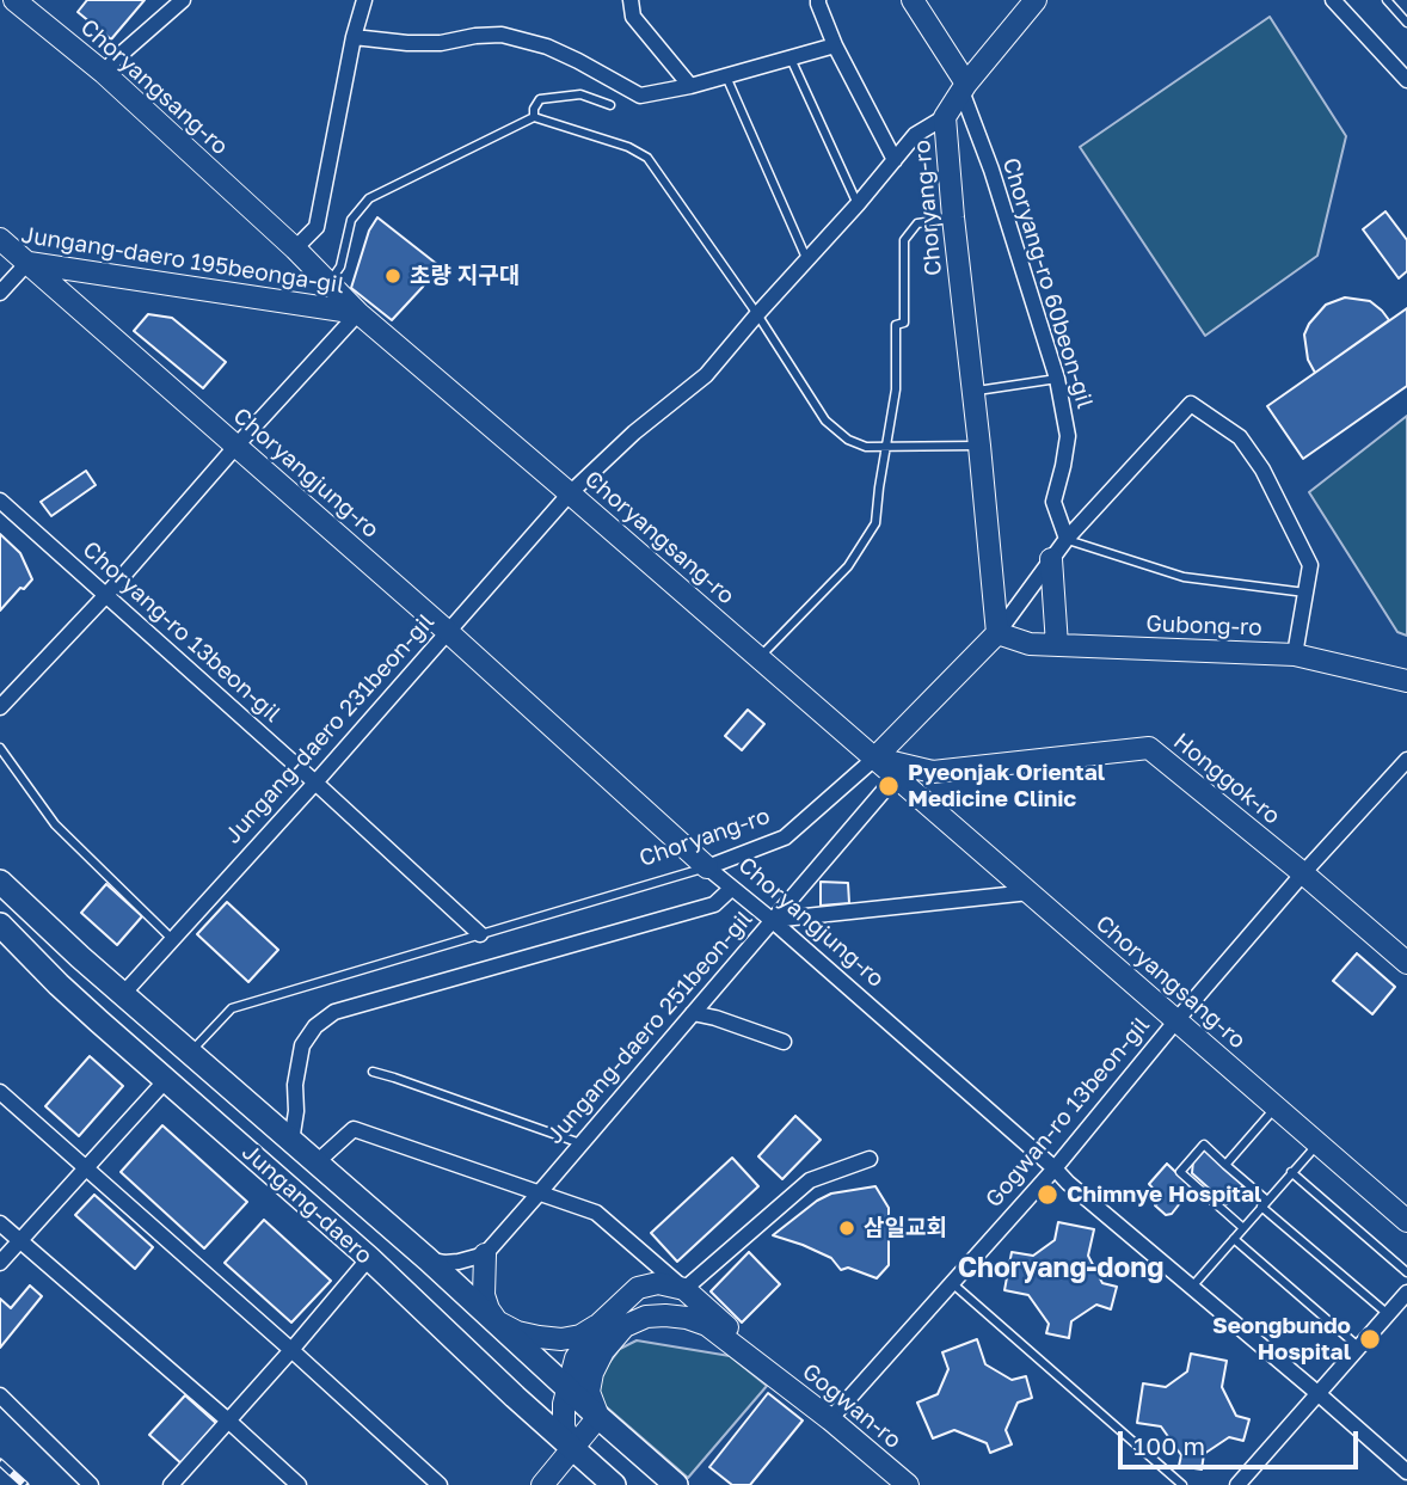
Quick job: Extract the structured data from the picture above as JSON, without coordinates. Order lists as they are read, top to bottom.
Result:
{
  "streets": {
    "main road": ["Jungang-daero"],
    "street": [
      "Choryangsang-ro",
      "Choryang-ro",
      "Jungang-daero 195beonga-gil",
      "Choryang-ro 60beon-gil",
      "Choryangjung-ro",
      "Gubong-ro",
      "Choryang-ro 13beon-gil",
      "Jungang-daero 231beon-gil",
      "Honggok-ro",
      "Jungang-daero 251beon-gil",
      "Gogwan-ro 13beon-gil",
      "Gogwan-ro"
    ]
  },
  "crossings": [
    ["Choryangsang-ro", "Choryang-ro"],
    ["Choryangsang-ro", "Jungang-daero 195beonga-gil"],
    ["Choryangsang-ro", "Jungang-daero 231beon-gil"],
    ["Choryangsang-ro", "Honggok-ro"],
    ["Choryangsang-ro", "Jungang-daero 251beon-gil"],
    ["Choryangsang-ro", "Gogwan-ro 13beon-gil"],
    ["Choryang-ro", "Choryang-ro 60beon-gil"],
    ["Choryang-ro", "Choryangjung-ro"],
    ["Choryang-ro", "Gubong-ro"],
    ["Choryang-ro", "Choryang-ro 13beon-gil"],
    ["Choryang-ro", "Jungang-daero 231beon-gil"],
    ["Choryang-ro", "Honggok-ro"],
    ["Choryang-ro", "Jungang-daero"],
    ["Jungang-daero 195beonga-gil", "Choryangjung-ro"],
    ["Choryangjung-ro", "Jungang-daero 231beon-gil"],
    ["Choryangjung-ro", "Jungang-daero 251beon-gil"],
    ["Choryangjung-ro", "Gogwan-ro 13beon-gil"],
    ["Choryang-ro 13beon-gil", "Jungang-daero 231beon-gil"],
    ["Jungang-daero 231beon-gil", "Jungang-daero"],
    ["Honggok-ro", "Gogwan-ro 13beon-gil"],
    ["Jungang-daero 251beon-gil", "Jungang-daero"],
    ["Gogwan-ro 13beon-gil", "Gogwan-ro"],
    ["Jungang-daero", "Gogwan-ro"]
  ],
  "districts": ["Choryang-dong"],
  "places": [
    "초량 지구대",
    "Pyeonjak Oriental Medicine Clinic",
    "Chimnye Hospital",
    "삼일교회",
    "Seongbundo Hospital"
  ],
  "scale_bar": "100 m"
}
